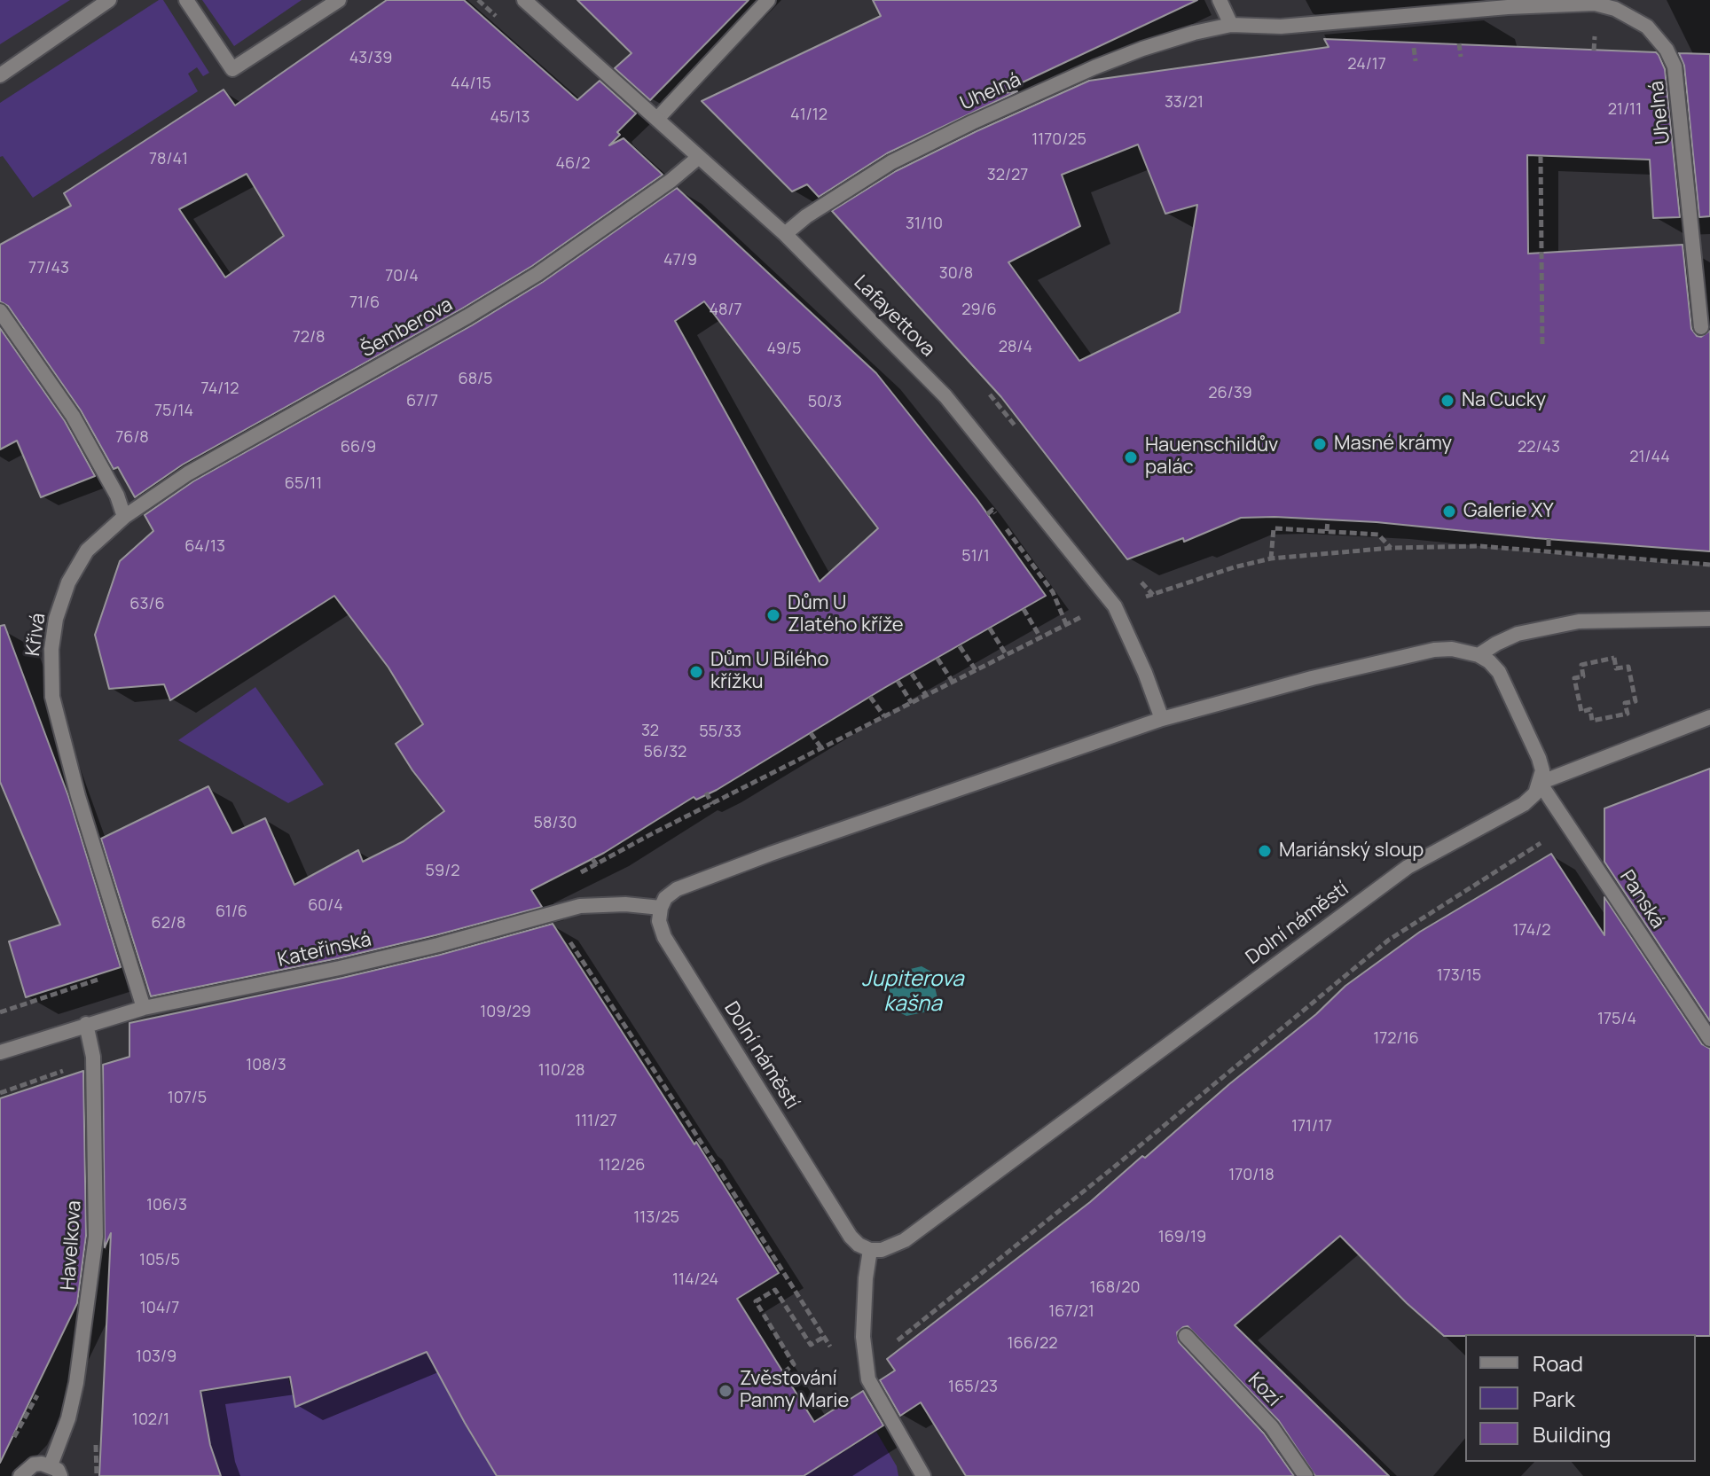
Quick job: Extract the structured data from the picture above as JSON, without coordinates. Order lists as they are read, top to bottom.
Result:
{
  "streets": {
    "street": [
      "Uhelná",
      "Lafayettova",
      "Šemberova",
      "Křivá",
      "Panská",
      "Dolní náměstí",
      "Kateřinská",
      "Havelkova",
      "Kozí"
    ]
  },
  "crossings": [
    ["Uhelná", "Lafayettova"],
    ["Lafayettova", "Šemberova"],
    ["Šemberova", "Křivá"],
    ["Křivá", "Kateřinská"],
    ["Panská", "Dolní náměstí"],
    ["Dolní náměstí", "Kateřinská"],
    ["Kateřinská", "Havelkova"]
  ],
  "water": ["Jupiterova kašna"],
  "places": [
    "Na Cucky",
    "Masné krámy",
    "Hauenschildův palác",
    "Galerie XY",
    "Dům U Zlatého kříže",
    "Dům U Bílého křížku",
    "Mariánský sloup",
    "Zvěstování Panny Marie"
  ],
  "house_numbers": [
    "43/39",
    "24/17",
    "44/15",
    "33/21",
    "21/11",
    "41/12",
    "45/13",
    "1170/25",
    "78/41",
    "46/2",
    "32/27",
    "31/10",
    "47/9",
    "77/43",
    "30/8",
    "70/4",
    "71/6",
    "48/7",
    "29/6",
    "72/8",
    "28/4",
    "49/5",
    "68/5",
    "74/12",
    "26/39",
    "67/7",
    "50/3",
    "75/14",
    "76/8",
    "66/9",
    "22/43",
    "21/44",
    "65/11",
    "64/13",
    "51/1",
    "63/6",
    "32",
    "55/33",
    "56/32",
    "58/30",
    "59/2",
    "60/4",
    "61/6",
    "62/8",
    "174/2",
    "173/15",
    "109/29",
    "175/4",
    "172/16",
    "108/3",
    "110/28",
    "107/5",
    "111/27",
    "171/17",
    "112/26",
    "170/18",
    "106/3",
    "113/25",
    "169/19",
    "105/5",
    "114/24",
    "168/20",
    "104/7",
    "167/21",
    "166/22",
    "103/9",
    "165/23",
    "102/1"
  ],
  "legend": ["Road", "Park", "Building"]
}
